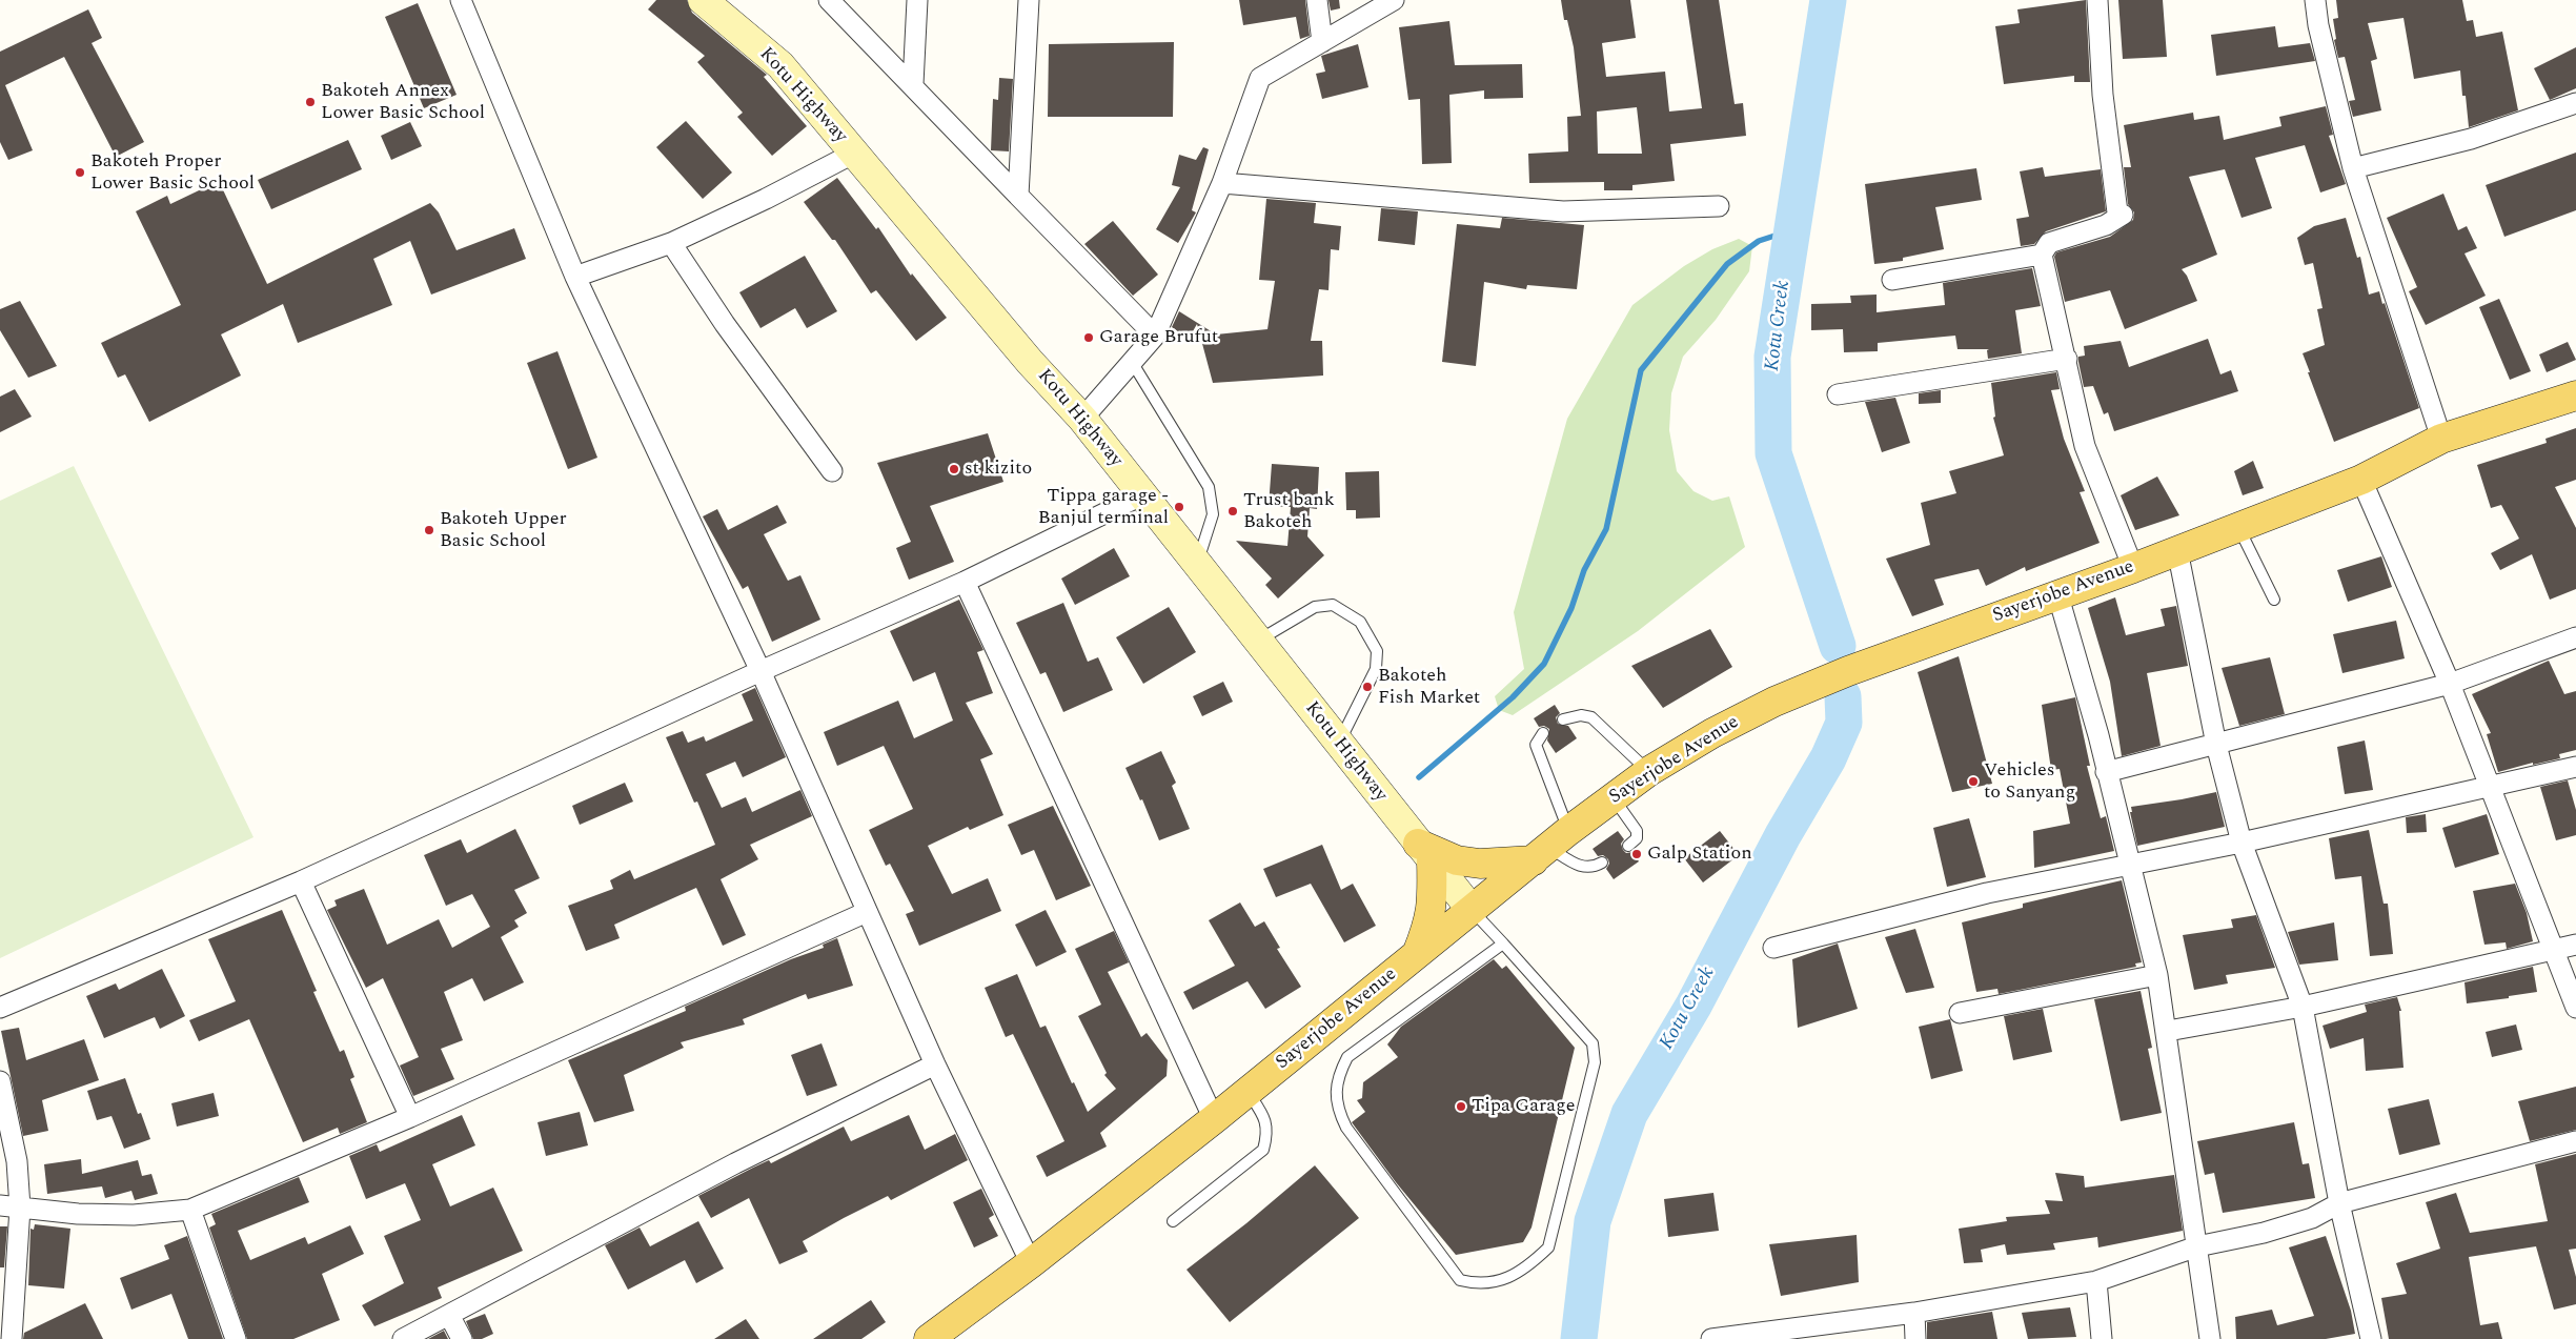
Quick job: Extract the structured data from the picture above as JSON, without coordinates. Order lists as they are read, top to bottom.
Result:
{
  "streets": {
    "main road": ["Sayerjobe Avenue"],
    "street": ["Kotu Highway"]
  },
  "crossings": [
    ["Kotu Highway", "Sayerjobe Avenue"]
  ],
  "water": ["Kotu Creek"],
  "places": [
    "Bakoteh Annex Lower Basic School",
    "Bakoteh Proper Lower Basic School",
    "Garage Brufut",
    "st kizito",
    "Tippa garage - Banjul terminal",
    "Trust bank Bakoteh",
    "Bakoteh Upper Basic School",
    "Bakoteh Fish Market",
    "Vehicles to Sanyang",
    "Galp Station",
    "Tipa Garage"
  ]
}
